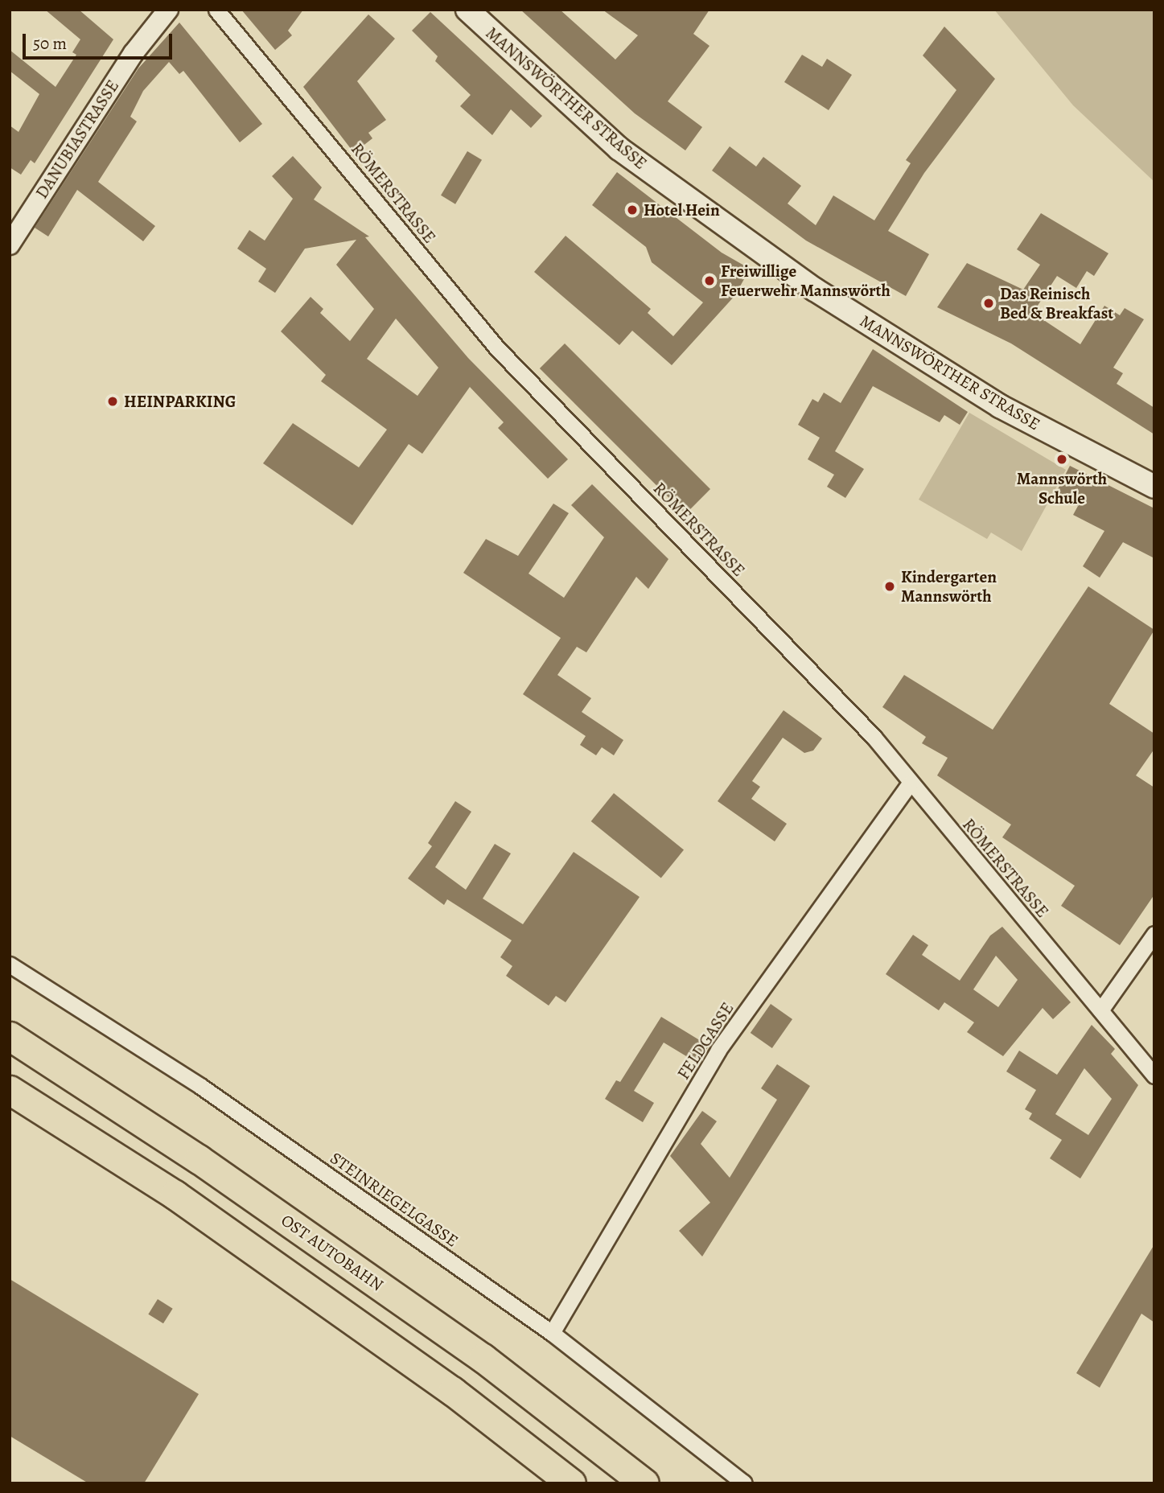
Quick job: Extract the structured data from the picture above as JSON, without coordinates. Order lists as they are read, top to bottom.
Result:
{
  "streets": {
    "highway": ["OST AUTOBAHN"],
    "main road": ["MANNSWÖRTHER STRASSE"],
    "street": [
      "DANUBIASTRASSE",
      "RÖMERSTRASSE",
      "FELDGASSE",
      "STEINRIEGELGASSE"
    ]
  },
  "crossings": [
    ["RÖMERSTRASSE", "FELDGASSE"],
    ["FELDGASSE", "STEINRIEGELGASSE"]
  ],
  "places": [
    "Hotel Hein",
    "Freiwillige Feuerwehr Mannswörth",
    "Das Reinisch Bed & Breakfast",
    "HEINPARKING",
    "Mannswörth Schule",
    "Kindergarten Mannswörth"
  ],
  "scale_bar": "50 m"
}
